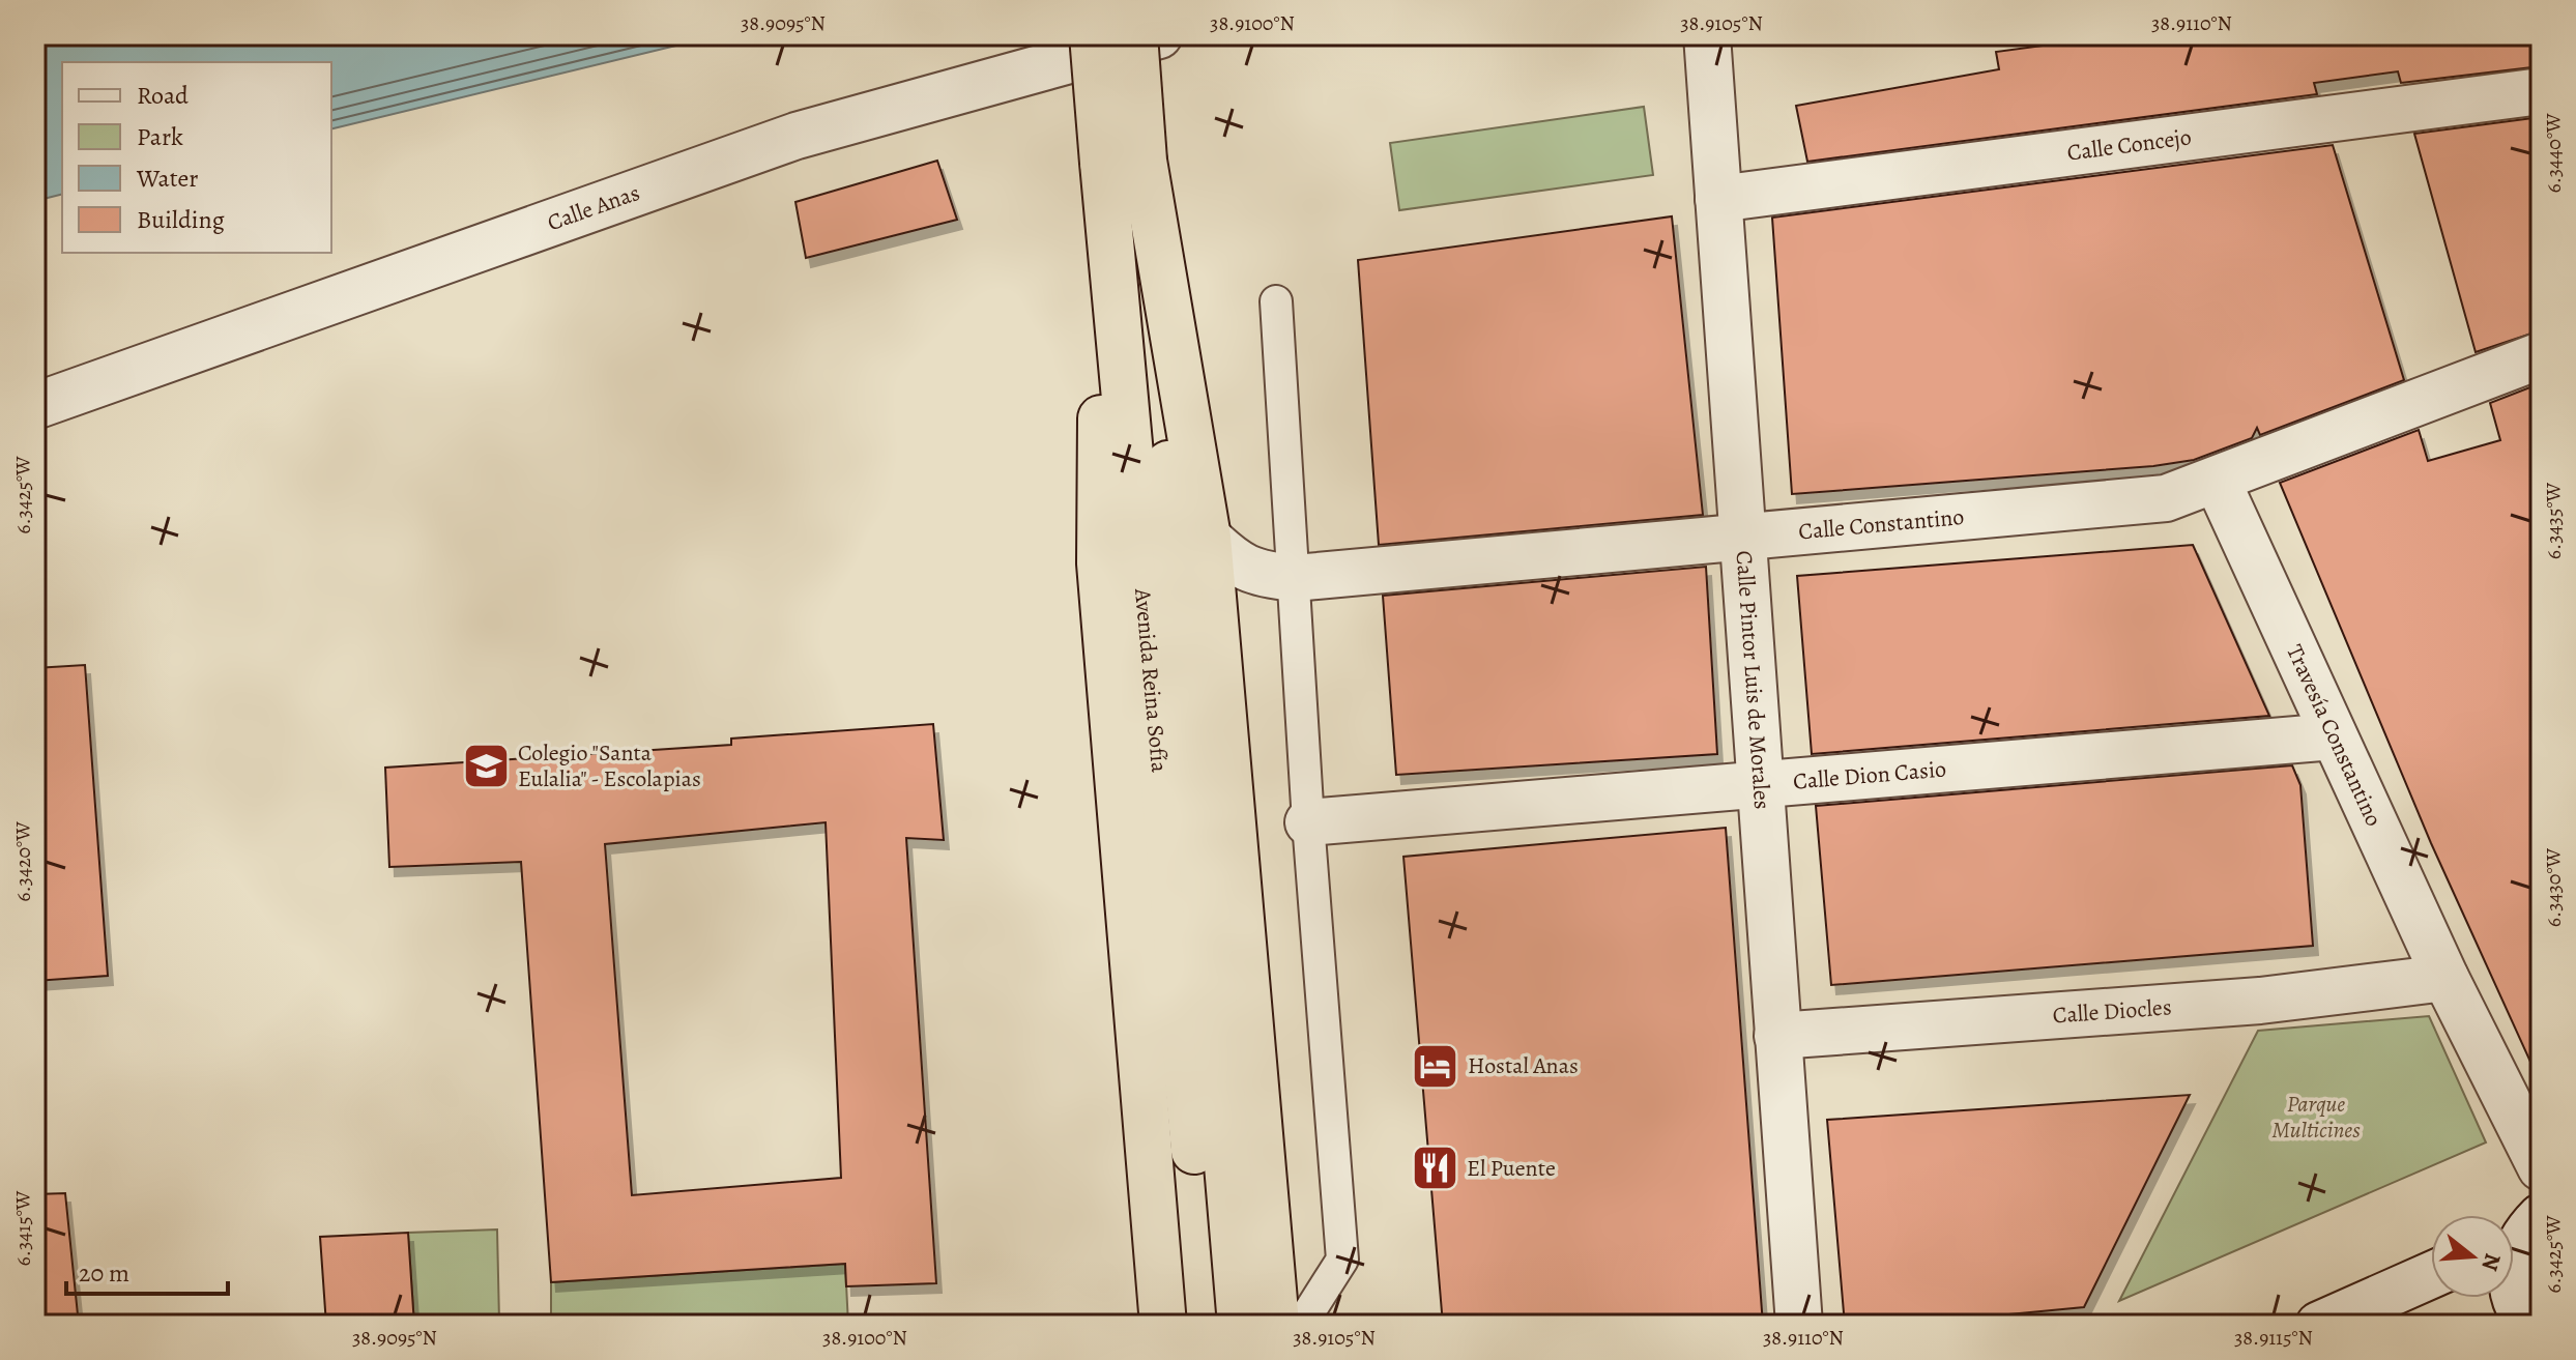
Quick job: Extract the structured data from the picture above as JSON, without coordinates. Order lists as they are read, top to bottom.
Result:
{
  "streets": {
    "highway": ["Avenida Reina Sofía"],
    "street": [
      "Calle Concejo",
      "Calle Anas",
      "Calle Constantino",
      "Calle Pintor Luis de Morales",
      "Travesía Constantino",
      "Calle Dion Casio",
      "Calle Diocles"
    ]
  },
  "crossings": [
    ["Calle Concejo", "Calle Pintor Luis de Morales"],
    ["Calle Constantino", "Calle Pintor Luis de Morales"],
    ["Calle Constantino", "Travesía Constantino"],
    ["Calle Pintor Luis de Morales", "Calle Dion Casio"],
    ["Calle Pintor Luis de Morales", "Calle Diocles"],
    ["Travesía Constantino", "Calle Dion Casio"],
    ["Travesía Constantino", "Calle Diocles"]
  ],
  "parks": ["Parque Multicines"],
  "places": {
    "school or university": ["Colegio \"Santa Eulalia\" - Escolapias"],
    "hotel": ["Hostal Anas"],
    "restaurant": ["El Puente"]
  },
  "legend": [
    "Road",
    "Park",
    "Water",
    "Building"
  ],
  "scale_bar": "20 m",
  "north": "right",
  "coordinates": [
    "38.9095°N",
    "38.9100°N",
    "38.9105°N",
    "38.9110°N",
    "6.3440°W",
    "6.3425°W",
    "6.3435°W",
    "6.3420°W",
    "6.3430°W",
    "6.3415°W",
    "38.9115°N"
  ]
}
